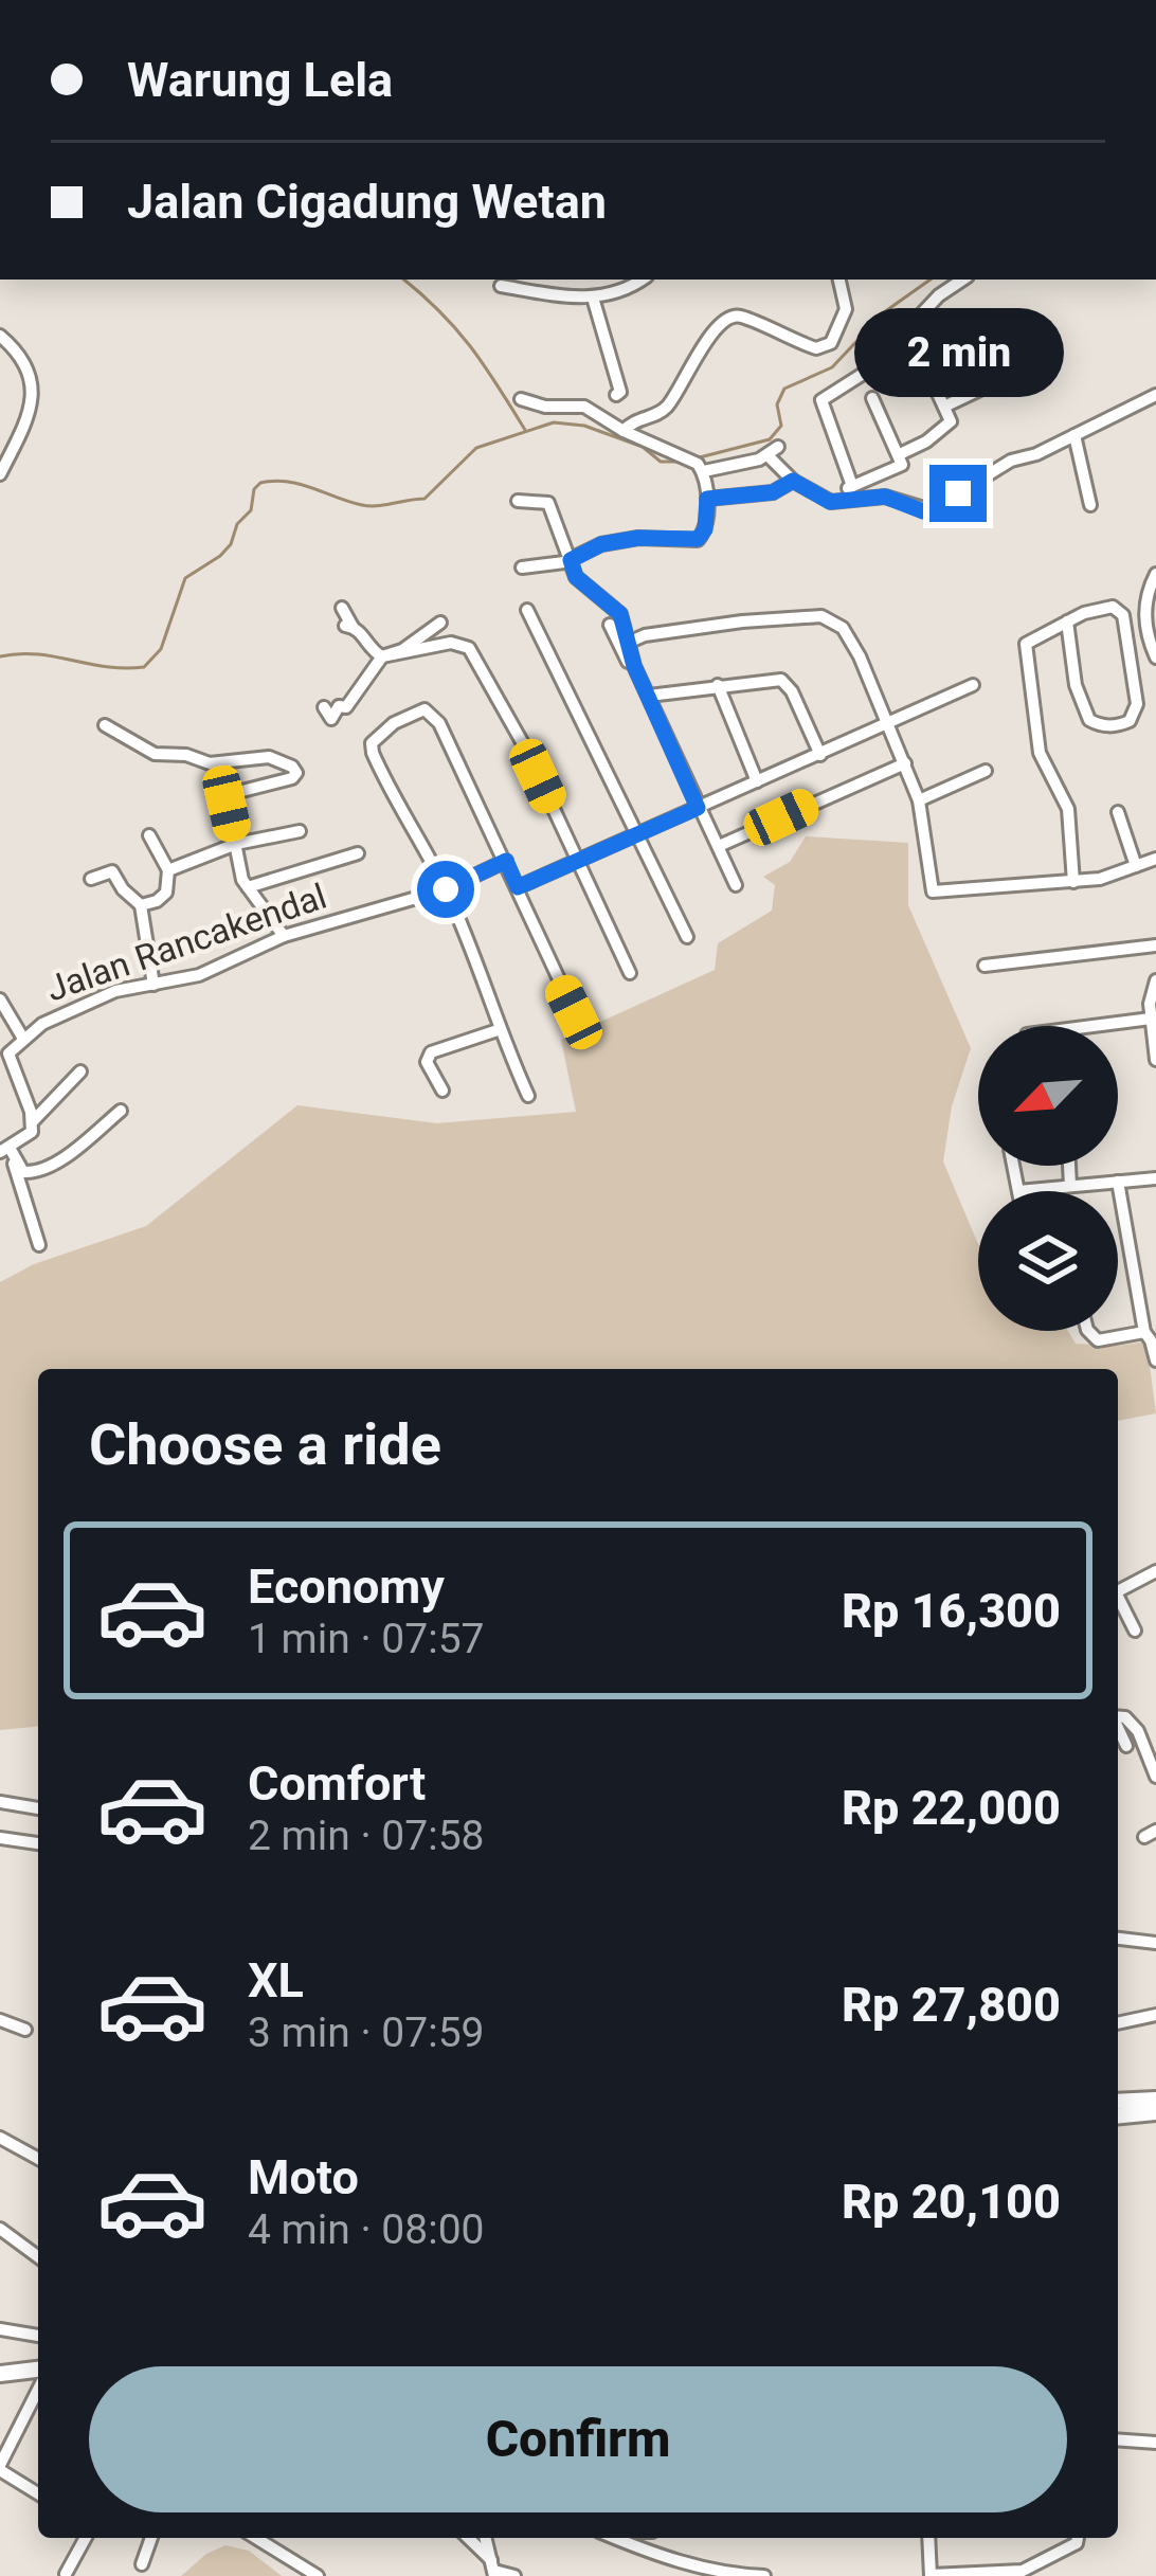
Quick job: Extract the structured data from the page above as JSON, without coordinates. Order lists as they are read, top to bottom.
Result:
{
  "streets": {
    "street": ["Jalan Rancakendal"]
  },
  "north": "bottom left",
  "page": {
    "banner": ["Warung Lela", "Jalan Cigadung Wetan"],
    "bubble": "2 min",
    "heading": "Choose a ride",
    "list": [
      {
        "name": "Economy",
        "note": "1 min · 07:57",
        "value": "Rp 16,300"
      },
      {
        "name": "Comfort",
        "note": "2 min · 07:58",
        "value": "Rp 22,000"
      },
      {
        "name": "XL",
        "note": "3 min · 07:59",
        "value": "Rp 27,800"
      },
      {
        "name": "Moto",
        "note": "4 min · 08:00",
        "value": "Rp 20,100"
      }
    ],
    "buttons": "Confirm"
  }
}
